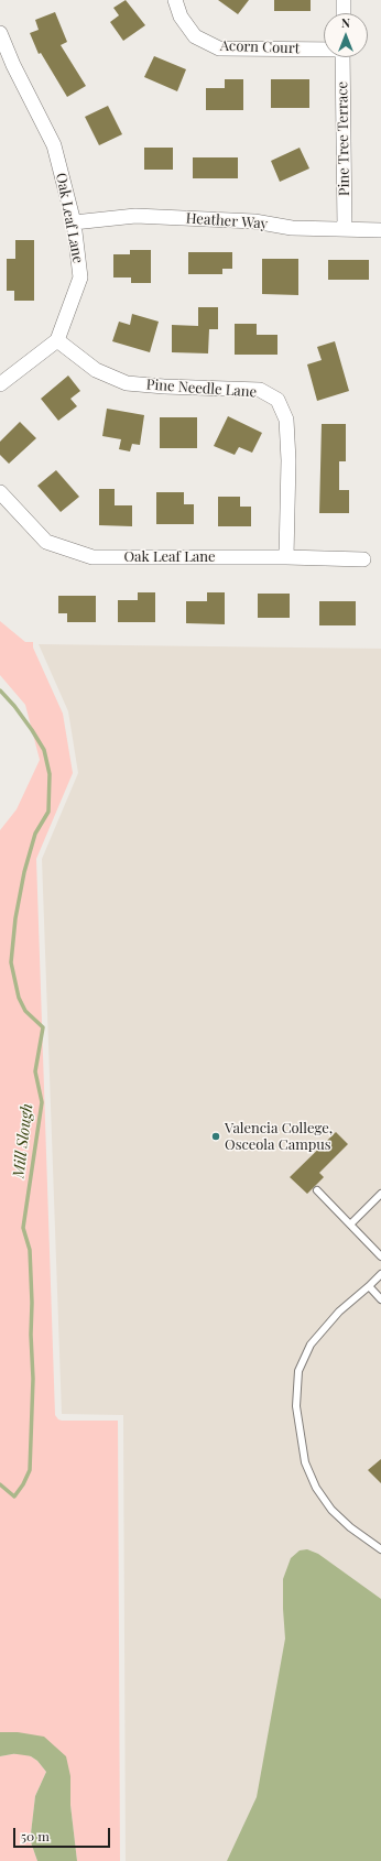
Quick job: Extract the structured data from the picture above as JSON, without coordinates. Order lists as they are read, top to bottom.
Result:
{
  "streets": {
    "street": [
      "Acorn Court",
      "Pine Tree Terrace",
      "Oak Leaf Lane",
      "Heather Way",
      "Pine Needle Lane"
    ]
  },
  "crossings": [
    ["Pine Tree Terrace", "Heather Way"],
    ["Oak Leaf Lane", "Heather Way"],
    ["Oak Leaf Lane", "Pine Needle Lane"]
  ],
  "water": ["Mill Slough"],
  "places": ["Valencia College, Osceola Campus"],
  "scale_bar": "50 m",
  "north": "top"
}
